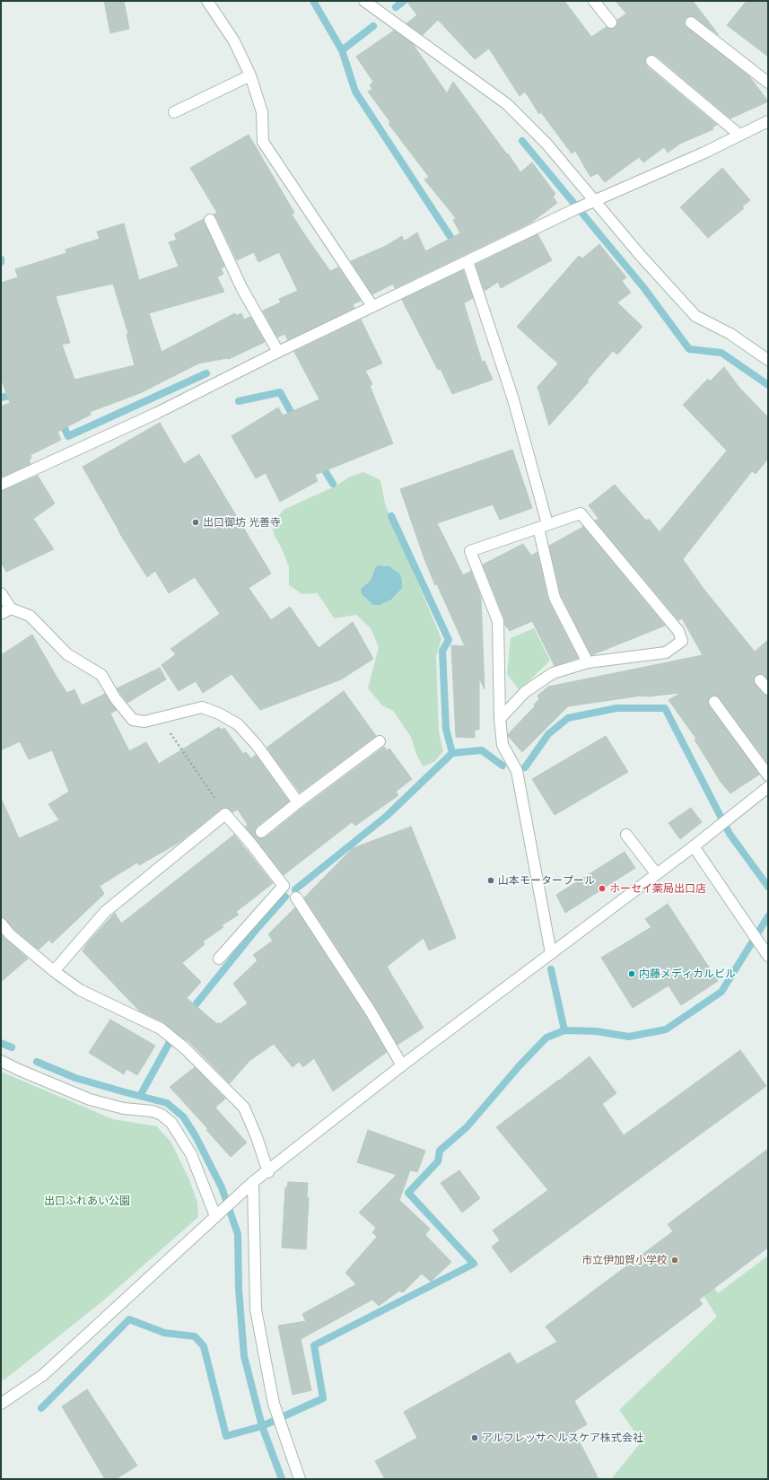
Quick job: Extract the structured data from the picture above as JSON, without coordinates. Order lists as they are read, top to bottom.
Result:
{
  "parks": ["出口ふれあい公園"],
  "places": [
    "出口御坊 光善寺",
    "山本モータープール",
    "ホーセイ薬局出口店",
    "内藤メディカルビル",
    "市立伊加賀小学校",
    "アルフレッサヘルスケア株式会社"
  ]
}
